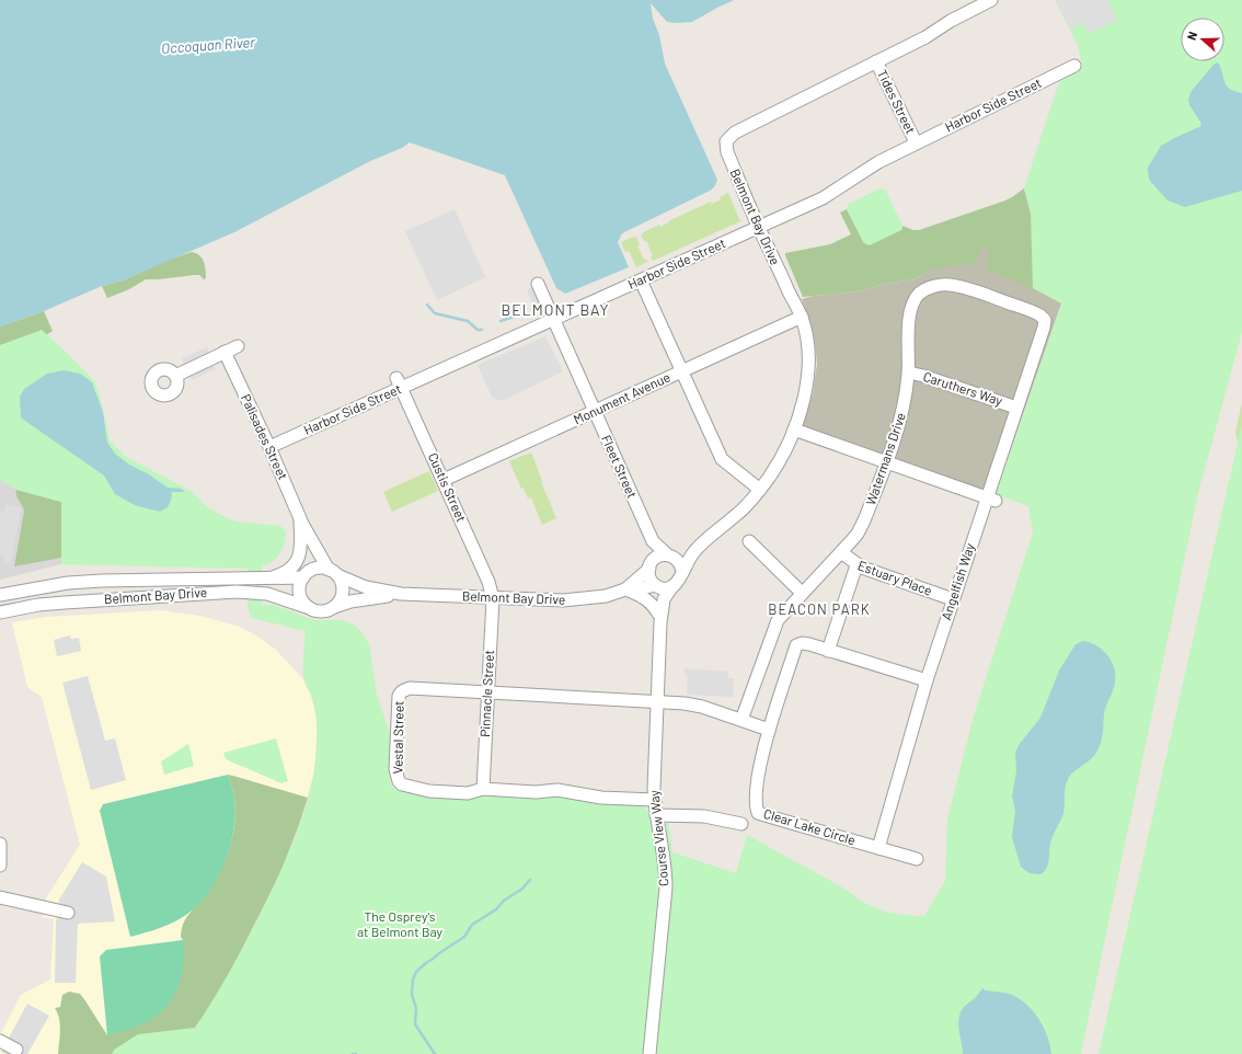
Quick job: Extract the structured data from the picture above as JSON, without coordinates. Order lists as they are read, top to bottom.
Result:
{
  "streets": {
    "street": [
      "Tides Street",
      "Harbor Side Street",
      "Belmont Bay Drive",
      "Caruthers Way",
      "Monument Avenue",
      "Palisades Street",
      "Watermans Drive",
      "Fleet Street",
      "Custis Street",
      "Estuary Place",
      "Angelfish Way",
      "Pinnacle Street",
      "Vestal Street",
      "Clear Lake Circle",
      "Course View Way"
    ]
  },
  "crossings": [
    ["Tides Street", "Harbor Side Street"],
    ["Tides Street", "Belmont Bay Drive"],
    ["Harbor Side Street", "Belmont Bay Drive"],
    ["Harbor Side Street", "Palisades Street"],
    ["Harbor Side Street", "Fleet Street"],
    ["Harbor Side Street", "Custis Street"],
    ["Belmont Bay Drive", "Monument Avenue"],
    ["Belmont Bay Drive", "Palisades Street"],
    ["Belmont Bay Drive", "Fleet Street"],
    ["Belmont Bay Drive", "Custis Street"],
    ["Belmont Bay Drive", "Pinnacle Street"],
    ["Belmont Bay Drive", "Course View Way"],
    ["Caruthers Way", "Watermans Drive"],
    ["Caruthers Way", "Angelfish Way"],
    ["Monument Avenue", "Fleet Street"],
    ["Monument Avenue", "Custis Street"],
    ["Watermans Drive", "Estuary Place"],
    ["Watermans Drive", "Angelfish Way"],
    ["Fleet Street", "Course View Way"],
    ["Custis Street", "Pinnacle Street"],
    ["Estuary Place", "Angelfish Way"],
    ["Angelfish Way", "Clear Lake Circle"],
    ["Pinnacle Street", "Vestal Street"],
    ["Vestal Street", "Course View Way"]
  ],
  "districts": ["BELMONT BAY", "BEACON PARK"],
  "water": ["Occoquan River"],
  "parks": ["The Osprey's at Belmont Bay"],
  "north": "left"
}
